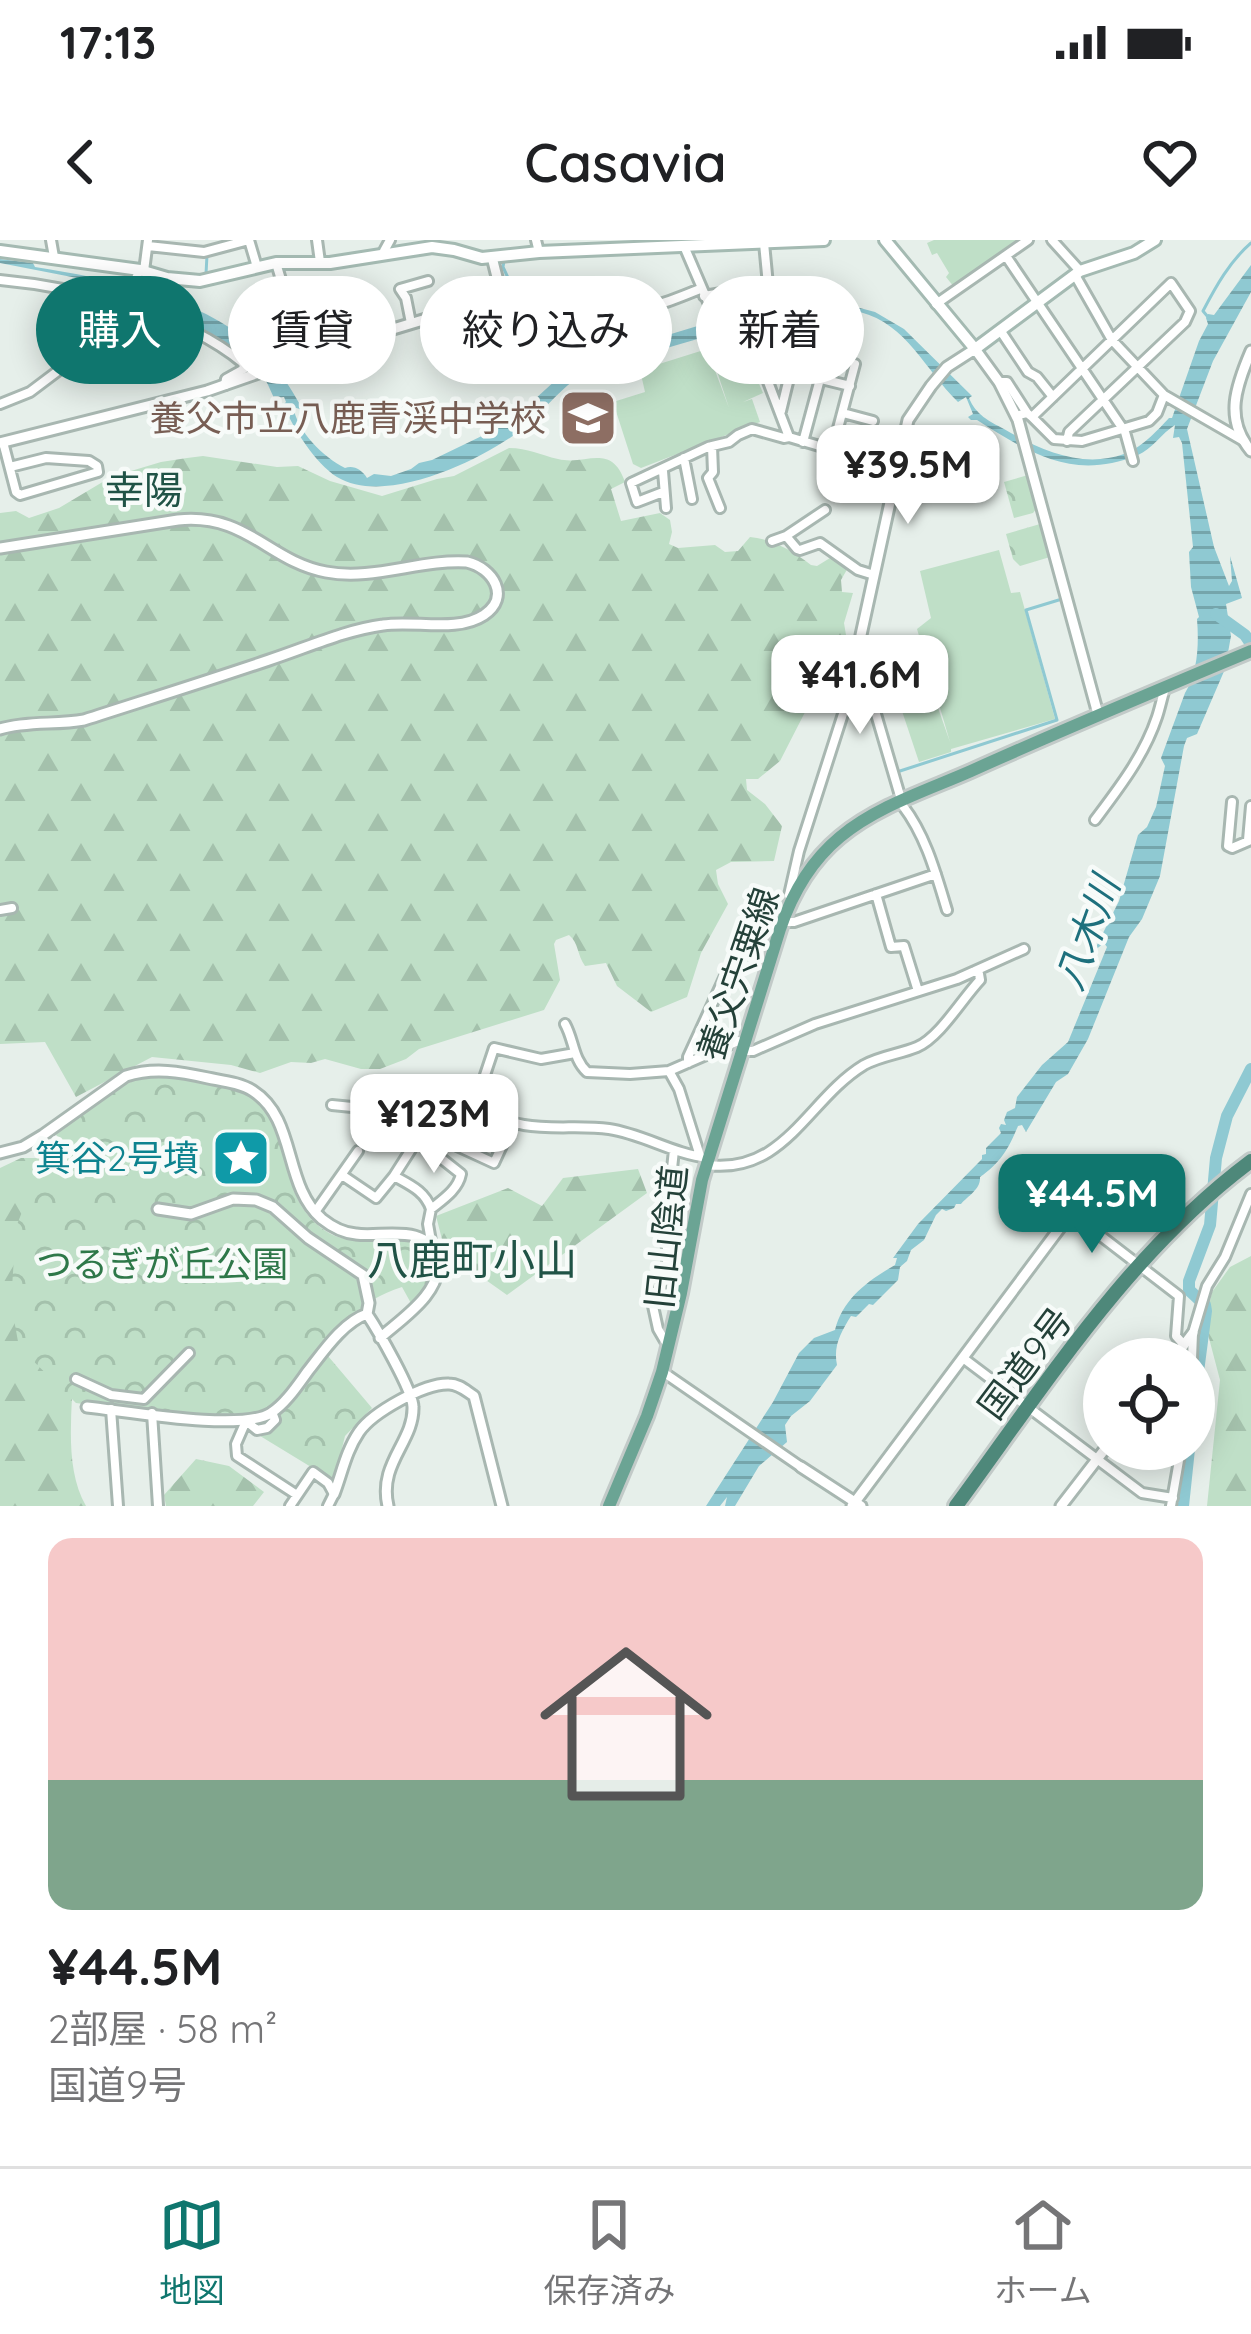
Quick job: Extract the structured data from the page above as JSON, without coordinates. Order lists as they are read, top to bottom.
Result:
{
  "streets": {
    "highway": ["国道9号"],
    "main road": ["養父宍粟線"],
    "street": ["旧山陰道"]
  },
  "crossings": [
    ["養父宍粟線", "旧山陰道"]
  ],
  "districts": ["幸陽", "八鹿町小山"],
  "water": ["八木川"],
  "parks": ["つるぎが丘公園"],
  "places": {
    "school or university": ["養父市立八鹿青渓中学校"],
    "place": ["箕谷2号墳"]
  },
  "page": {
    "status": "17:13",
    "header": "Casavia",
    "chip": [
      "購入",
      "賃貸",
      "絞り込み",
      "新着"
    ],
    "price": [
      "¥39.5M",
      "¥41.6M",
      "¥123M",
      "¥44.5M"
    ],
    "list": [
      {
        "name": "¥44.5M",
        "note": "2部屋 · 58 m² · 国道9号"
      }
    ],
    "tabs": ["地図", "保存済み", "ホーム"]
  }
}
